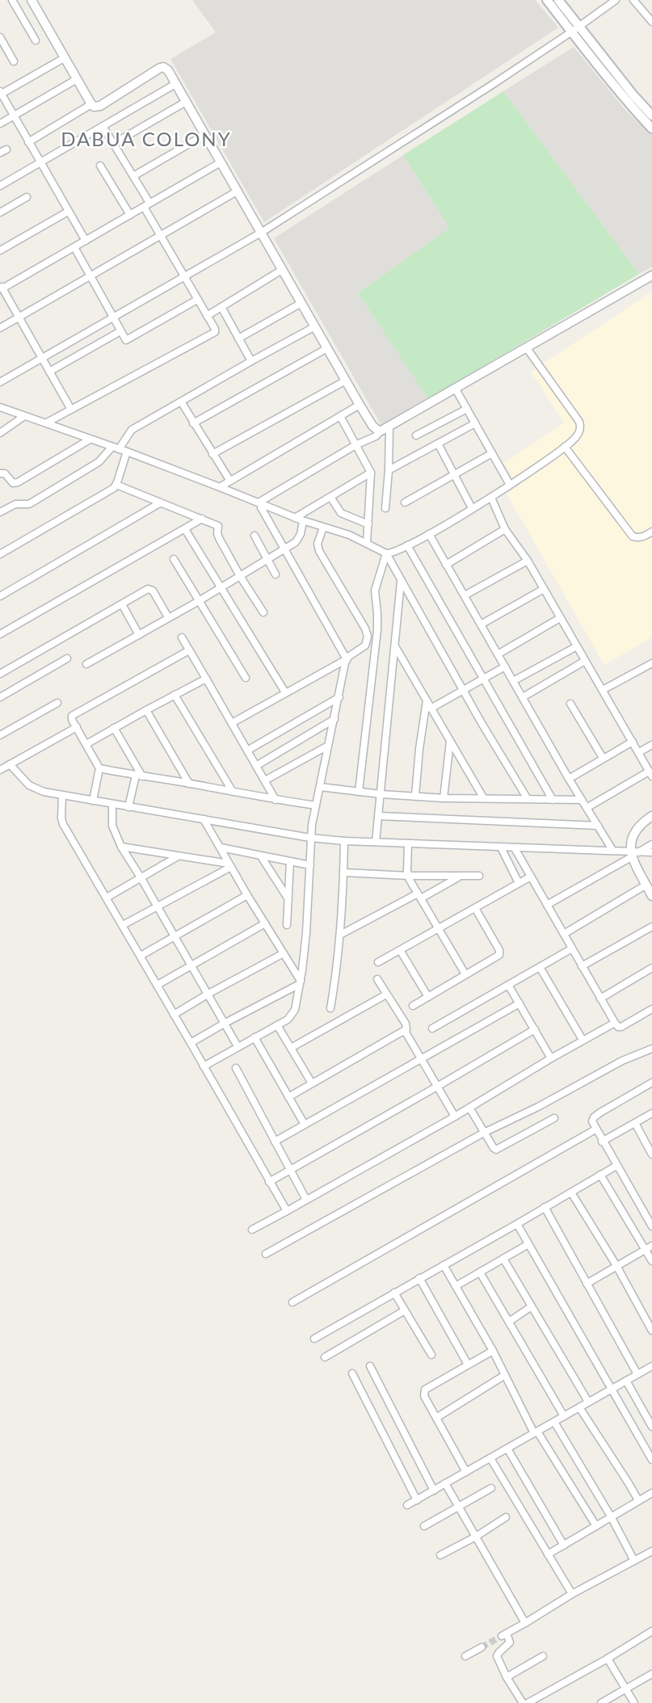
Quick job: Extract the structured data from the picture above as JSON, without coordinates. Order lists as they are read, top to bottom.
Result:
{
  "districts": ["DABUA COLONY"]
}
